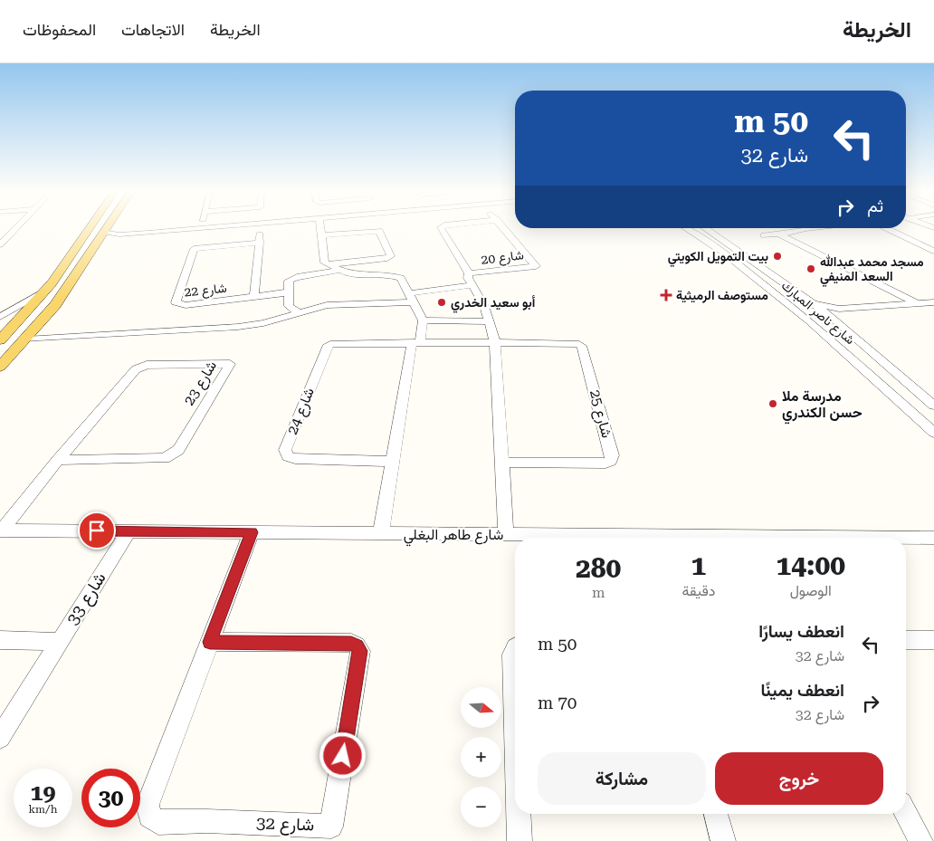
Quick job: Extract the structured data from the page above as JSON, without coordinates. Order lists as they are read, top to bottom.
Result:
{
  "streets": {
    "street": [
      "شارع 20",
      "شارع 22",
      "شارع ناصر المبارك",
      "شارع 23",
      "شارع 24",
      "شارع 25",
      "شارع طاهر البغلي",
      "شارع 33",
      "شارع 32"
    ]
  },
  "crossings": [
    ["شارع 23", "شارع طاهر البغلي"],
    ["شارع 24", "شارع 25"],
    ["شارع طاهر البغلي", "شارع 33"],
    ["شارع طاهر البغلي", "شارع 32"]
  ],
  "places": {
    "other": [
      "بيت التمويل الكويتي",
      "مسجد محمد عبدالله السعد المنيفي",
      "أبو سعيد الخدري",
      "مدرسة ملا حسن الكندري"
    ],
    "health": ["مستوصف الرميثية"]
  },
  "north": "right",
  "page": {
    "header": "الخريطة",
    "nav": ["الخريطة", "الاتجاهات", "المحفوظات"],
    "turn": ["50 m", "شارع 32"],
    "then": "ثم",
    "eta": [
      "14:00",
      "الوصول",
      "1",
      "دقيقة",
      "280",
      "m"
    ],
    "list": [
      {
        "name": "انعطف يسارًا",
        "note": "شارع 32",
        "value": "50 m"
      },
      {
        "name": "انعطف يمينًا",
        "note": "شارع 32",
        "value": "70 m"
      }
    ],
    "map_buttons": ["+", "−"],
    "buttons": ["خروج", "مشاركة"],
    "speed": "19 km/h",
    "limit": "30"
  }
}
